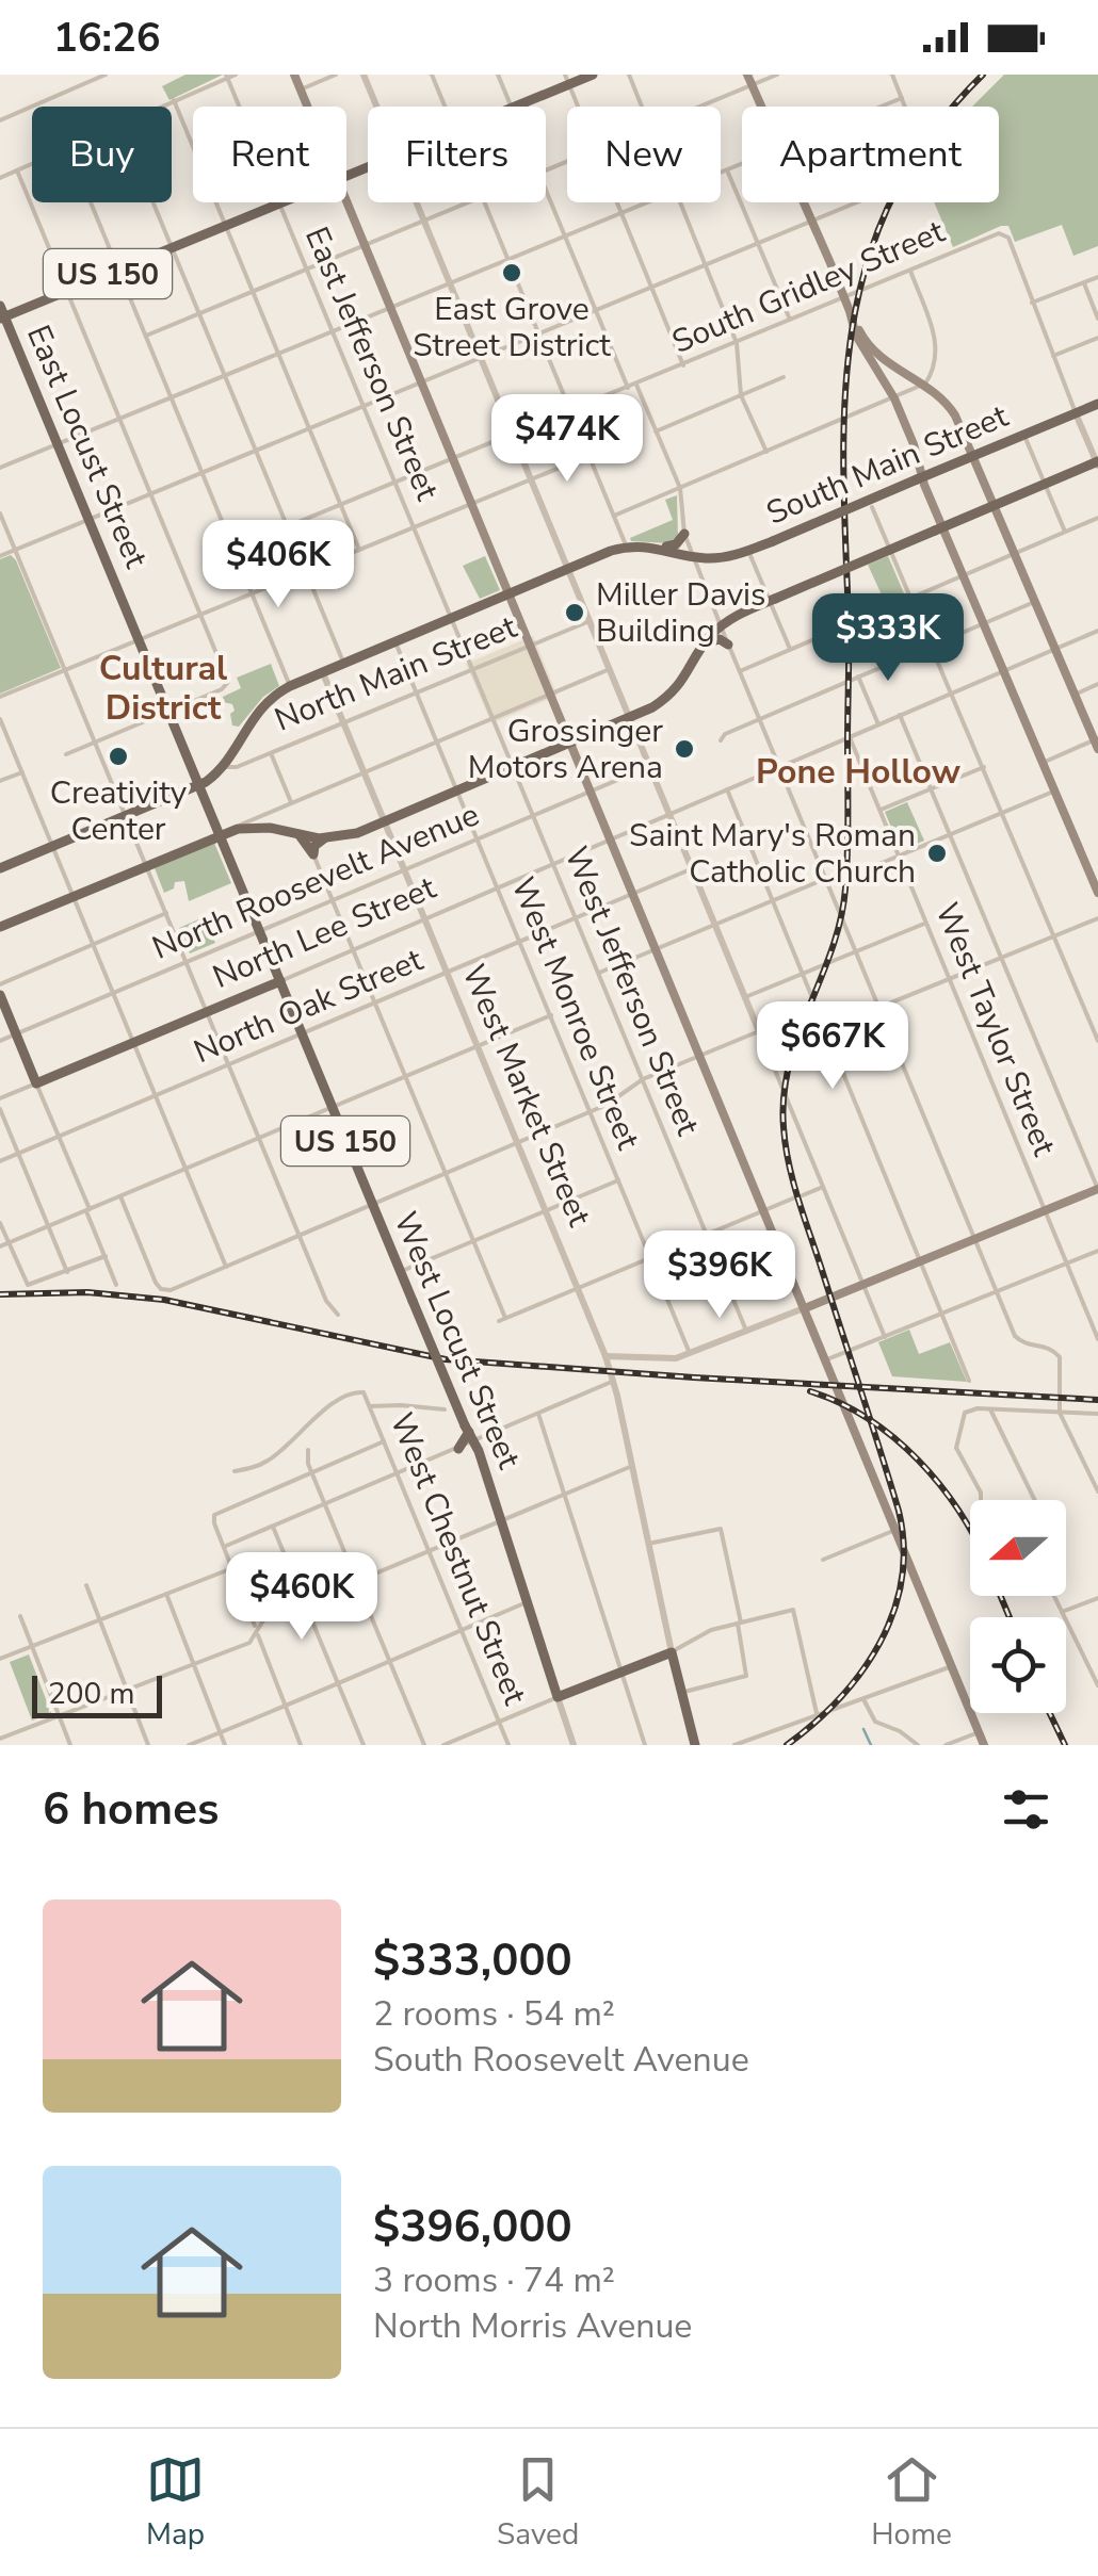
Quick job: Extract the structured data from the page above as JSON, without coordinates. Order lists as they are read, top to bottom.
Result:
{
  "streets": {
    "main road": [
      "US 150",
      "East Locust Street",
      "South Main Street",
      "North Lee Street",
      "West Market Street",
      "West Locust Street"
    ],
    "street": [
      "South Gridley Street",
      "East Jefferson Street",
      "North Main Street",
      "North Roosevelt Avenue",
      "West Jefferson Street",
      "North Oak Street",
      "West Monroe Street",
      "West Taylor Street",
      "West Chestnut Street"
    ]
  },
  "crossings": [
    ["US 150", "East Jefferson Street"],
    ["US 150", "East Locust Street"],
    ["South Gridley Street", "East Jefferson Street"],
    ["East Jefferson Street", "North Main Street"],
    ["East Jefferson Street", "West Jefferson Street"],
    ["East Locust Street", "West Locust Street"],
    ["North Main Street", "West Jefferson Street"],
    ["North Main Street", "West Monroe Street"],
    ["North Main Street", "West Market Street"],
    ["North Roosevelt Avenue", "West Jefferson Street"],
    ["North Roosevelt Avenue", "West Monroe Street"],
    ["North Roosevelt Avenue", "West Market Street"],
    ["North Roosevelt Avenue", "West Locust Street"],
    ["North Lee Street", "West Jefferson Street"],
    ["North Lee Street", "West Monroe Street"],
    ["North Lee Street", "West Taylor Street"],
    ["North Lee Street", "West Market Street"],
    ["North Lee Street", "West Locust Street"],
    ["West Jefferson Street", "North Oak Street"],
    ["North Oak Street", "West Monroe Street"],
    ["North Oak Street", "West Market Street"],
    ["North Oak Street", "West Locust Street"]
  ],
  "districts": ["Cultural District", "Pone Hollow"],
  "places": [
    "East Grove Street District",
    "Miller Davis Building",
    "Grossinger Motors Arena",
    "Creativity Center",
    "Saint Mary's Roman Catholic Church"
  ],
  "scale_bar": "200 m",
  "north": "left",
  "page": {
    "status": "16:26",
    "chip": [
      "Buy",
      "Rent",
      "Filters",
      "New",
      "Apartment"
    ],
    "price": [
      "$474K",
      "$406K",
      "$333K",
      "$667K",
      "$396K",
      "$460K"
    ],
    "scale": "200 m",
    "heading": "6 homes",
    "list": [
      {
        "name": "$333,000",
        "note": "2 rooms · 54 m² · South Roosevelt Avenue"
      },
      {
        "name": "$396,000",
        "note": "3 rooms · 74 m² · North Morris Avenue"
      }
    ],
    "tabs": ["Map", "Saved", "Home"]
  }
}
